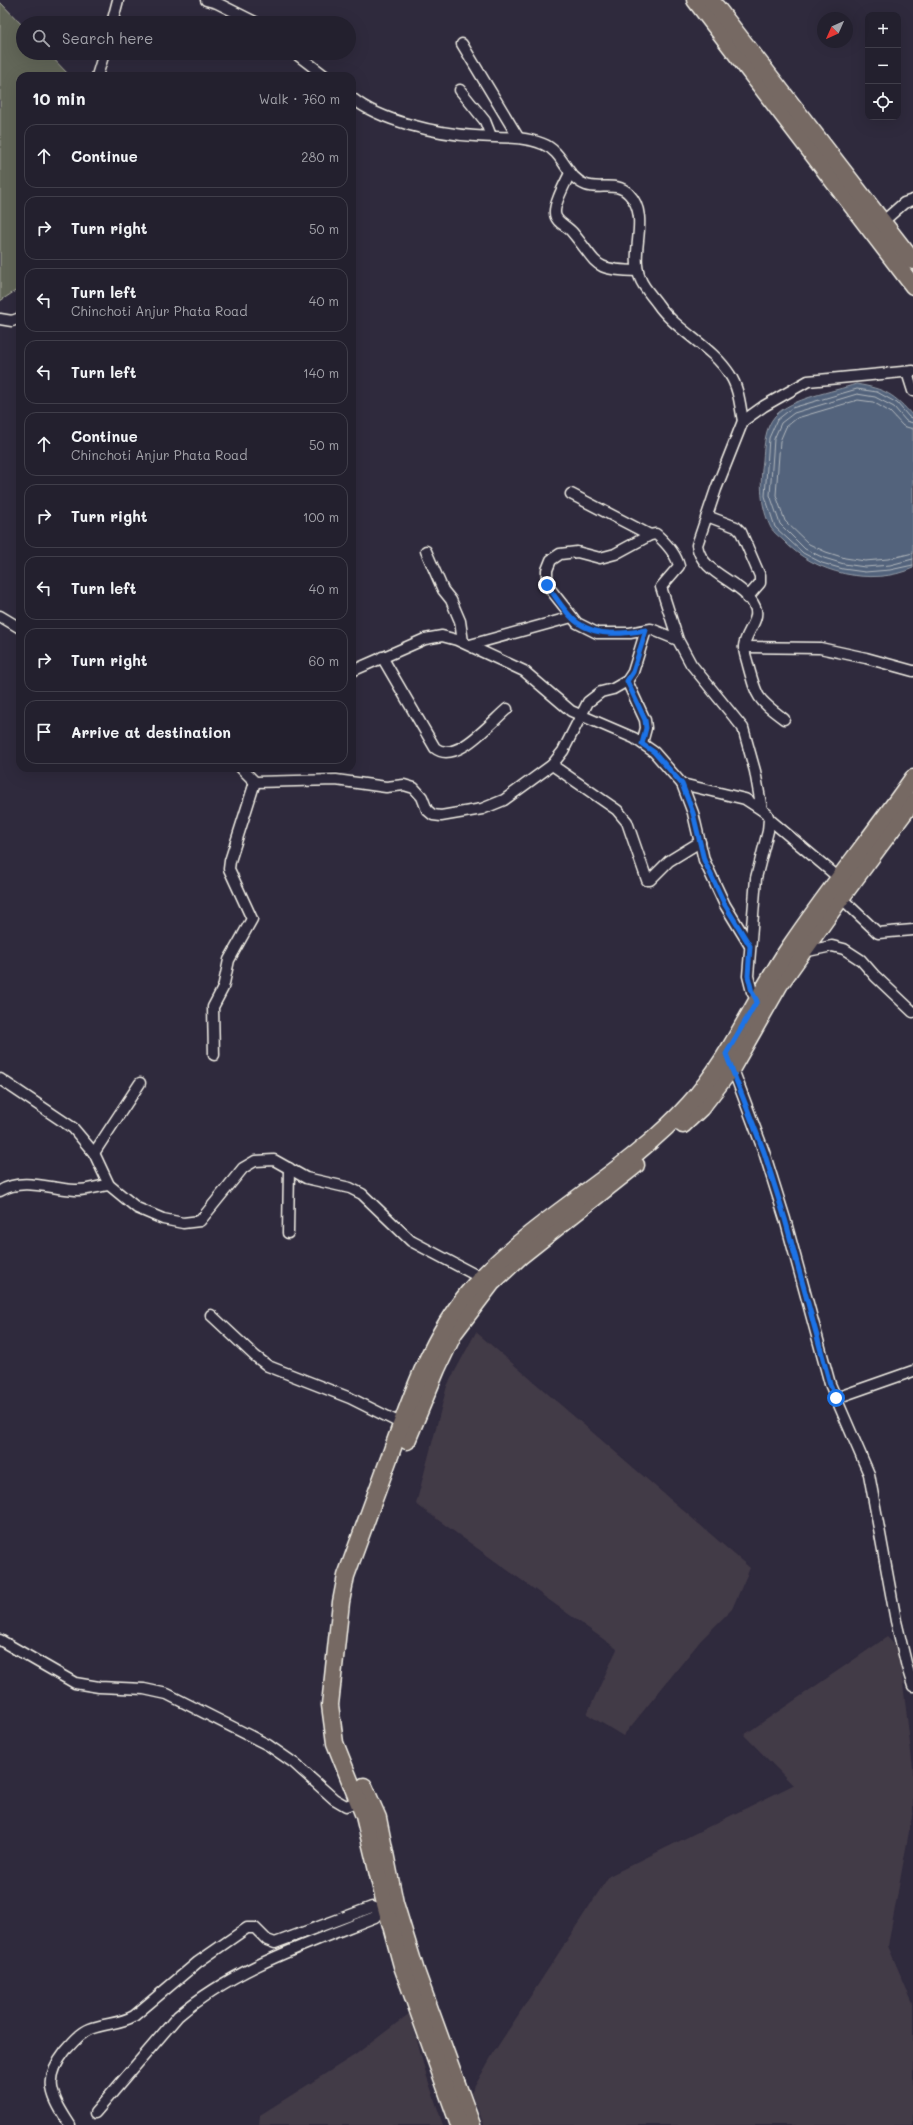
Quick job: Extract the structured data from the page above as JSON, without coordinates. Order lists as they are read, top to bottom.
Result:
{
  "north": "bottom left",
  "page": {
    "map_buttons": ["+", "−"],
    "search": "Search here",
    "heading": ["10 min", "Walk · 760 m"],
    "list": [
      ["Continue", "280 m"],
      ["Turn right", "50 m"],
      ["Turn left", "Chinchoti Anjur Phata Road", "40 m"],
      ["Turn left", "140 m"],
      ["Continue", "Chinchoti Anjur Phata Road", "50 m"],
      ["Turn right", "100 m"],
      ["Turn left", "40 m"],
      ["Turn right", "60 m"],
      "Arrive at destination"
    ]
  }
}
